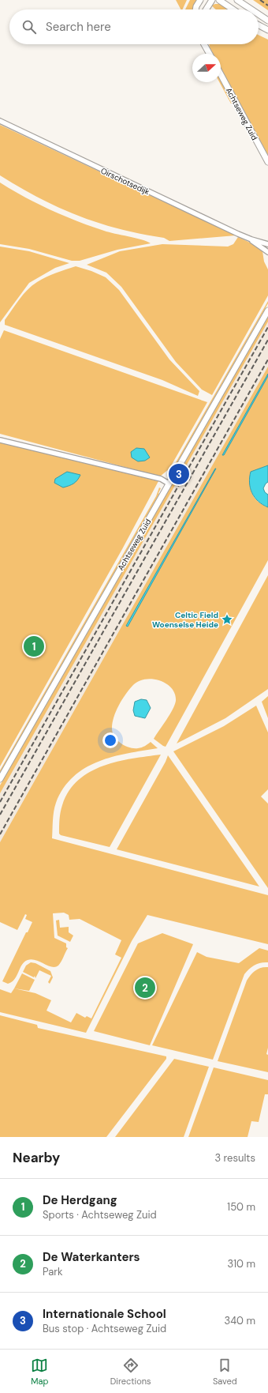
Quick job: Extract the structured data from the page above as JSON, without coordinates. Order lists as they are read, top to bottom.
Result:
{
  "streets": {
    "street": ["Achtseweg Zuid", "Oirschotsedijk"]
  },
  "places": {
    "place": ["Celtic Field Woenselse Heide"]
  },
  "north": "right",
  "page": {
    "search": "Search here",
    "pins": ["3", "1", "2"],
    "heading": ["Nearby", "3 results"],
    "list": [
      {
        "mark": "1",
        "name": "De Herdgang",
        "note": "Sports · Achtseweg Zuid",
        "value": "150 m"
      },
      {
        "mark": "2",
        "name": "De Waterkanters",
        "note": "Park",
        "value": "310 m"
      },
      {
        "mark": "3",
        "name": "Internationale School",
        "note": "Bus stop · Achtseweg Zuid",
        "value": "340 m"
      }
    ],
    "nav": ["Map", "Directions", "Saved"]
  }
}
